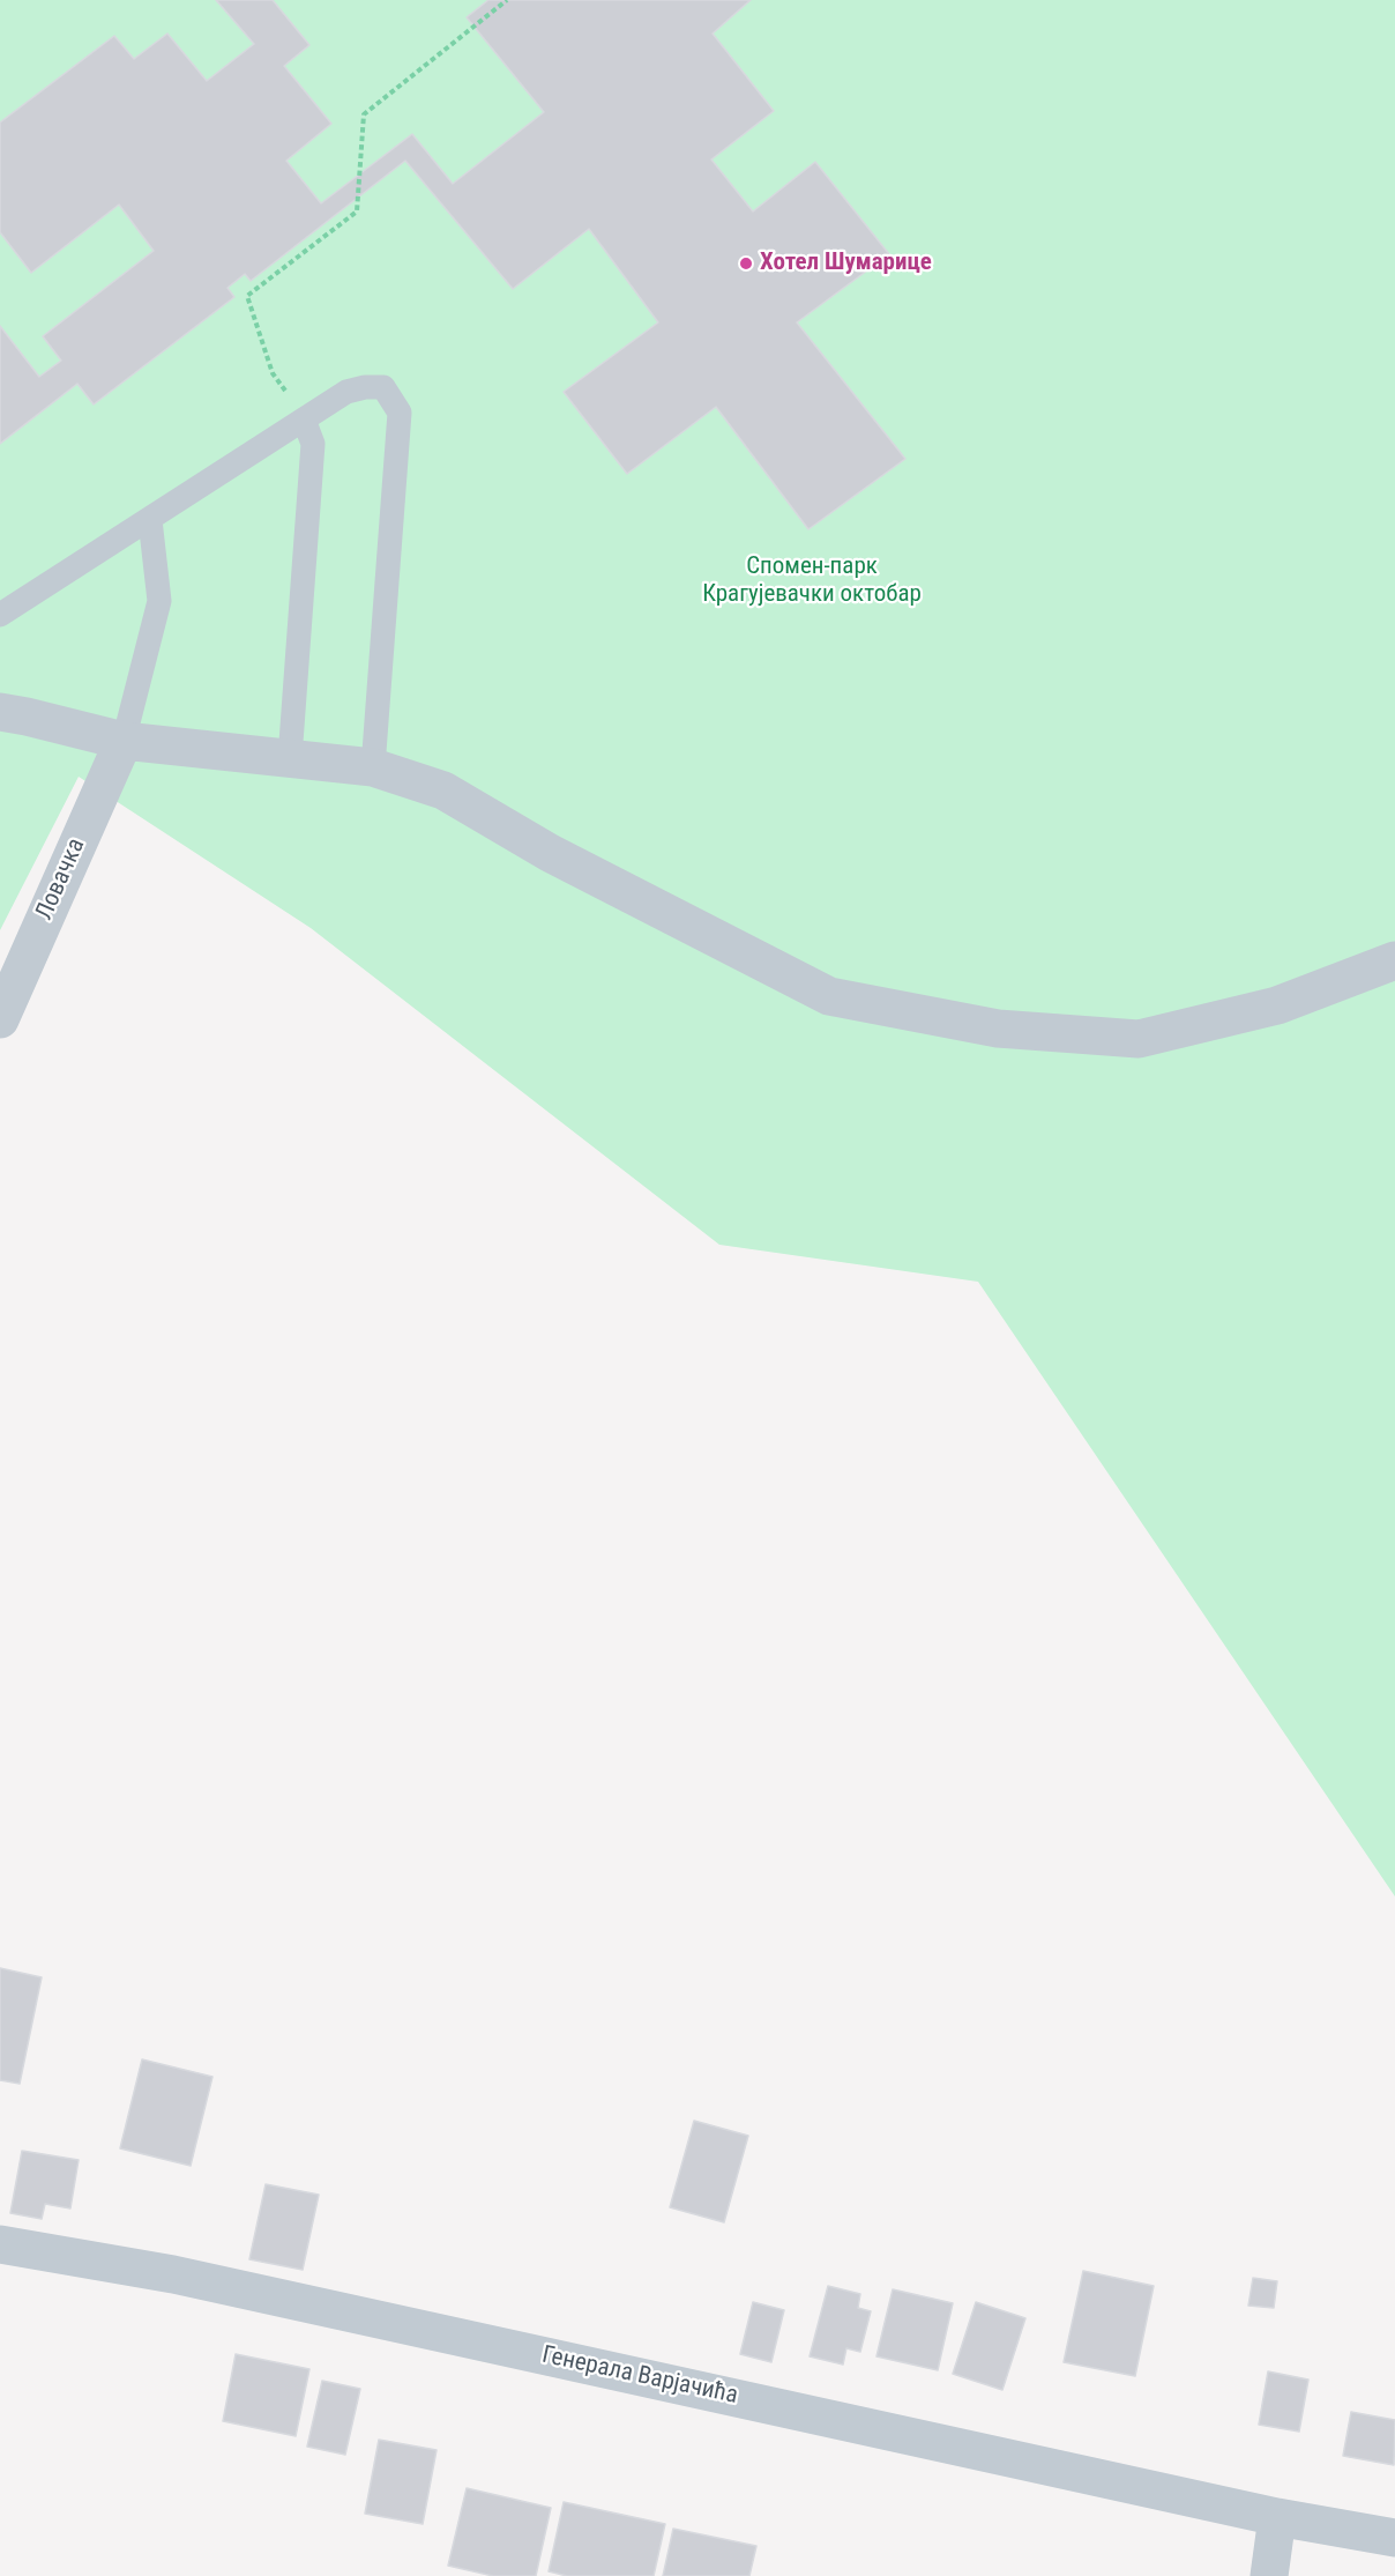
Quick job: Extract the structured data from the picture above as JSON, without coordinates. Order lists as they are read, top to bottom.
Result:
{
  "streets": {
    "street": ["Ловачка", "Генерала Варјачића"]
  },
  "parks": ["Спомен-парк Крагујевачки октобар"],
  "places": ["Хотел Шумарице"]
}
